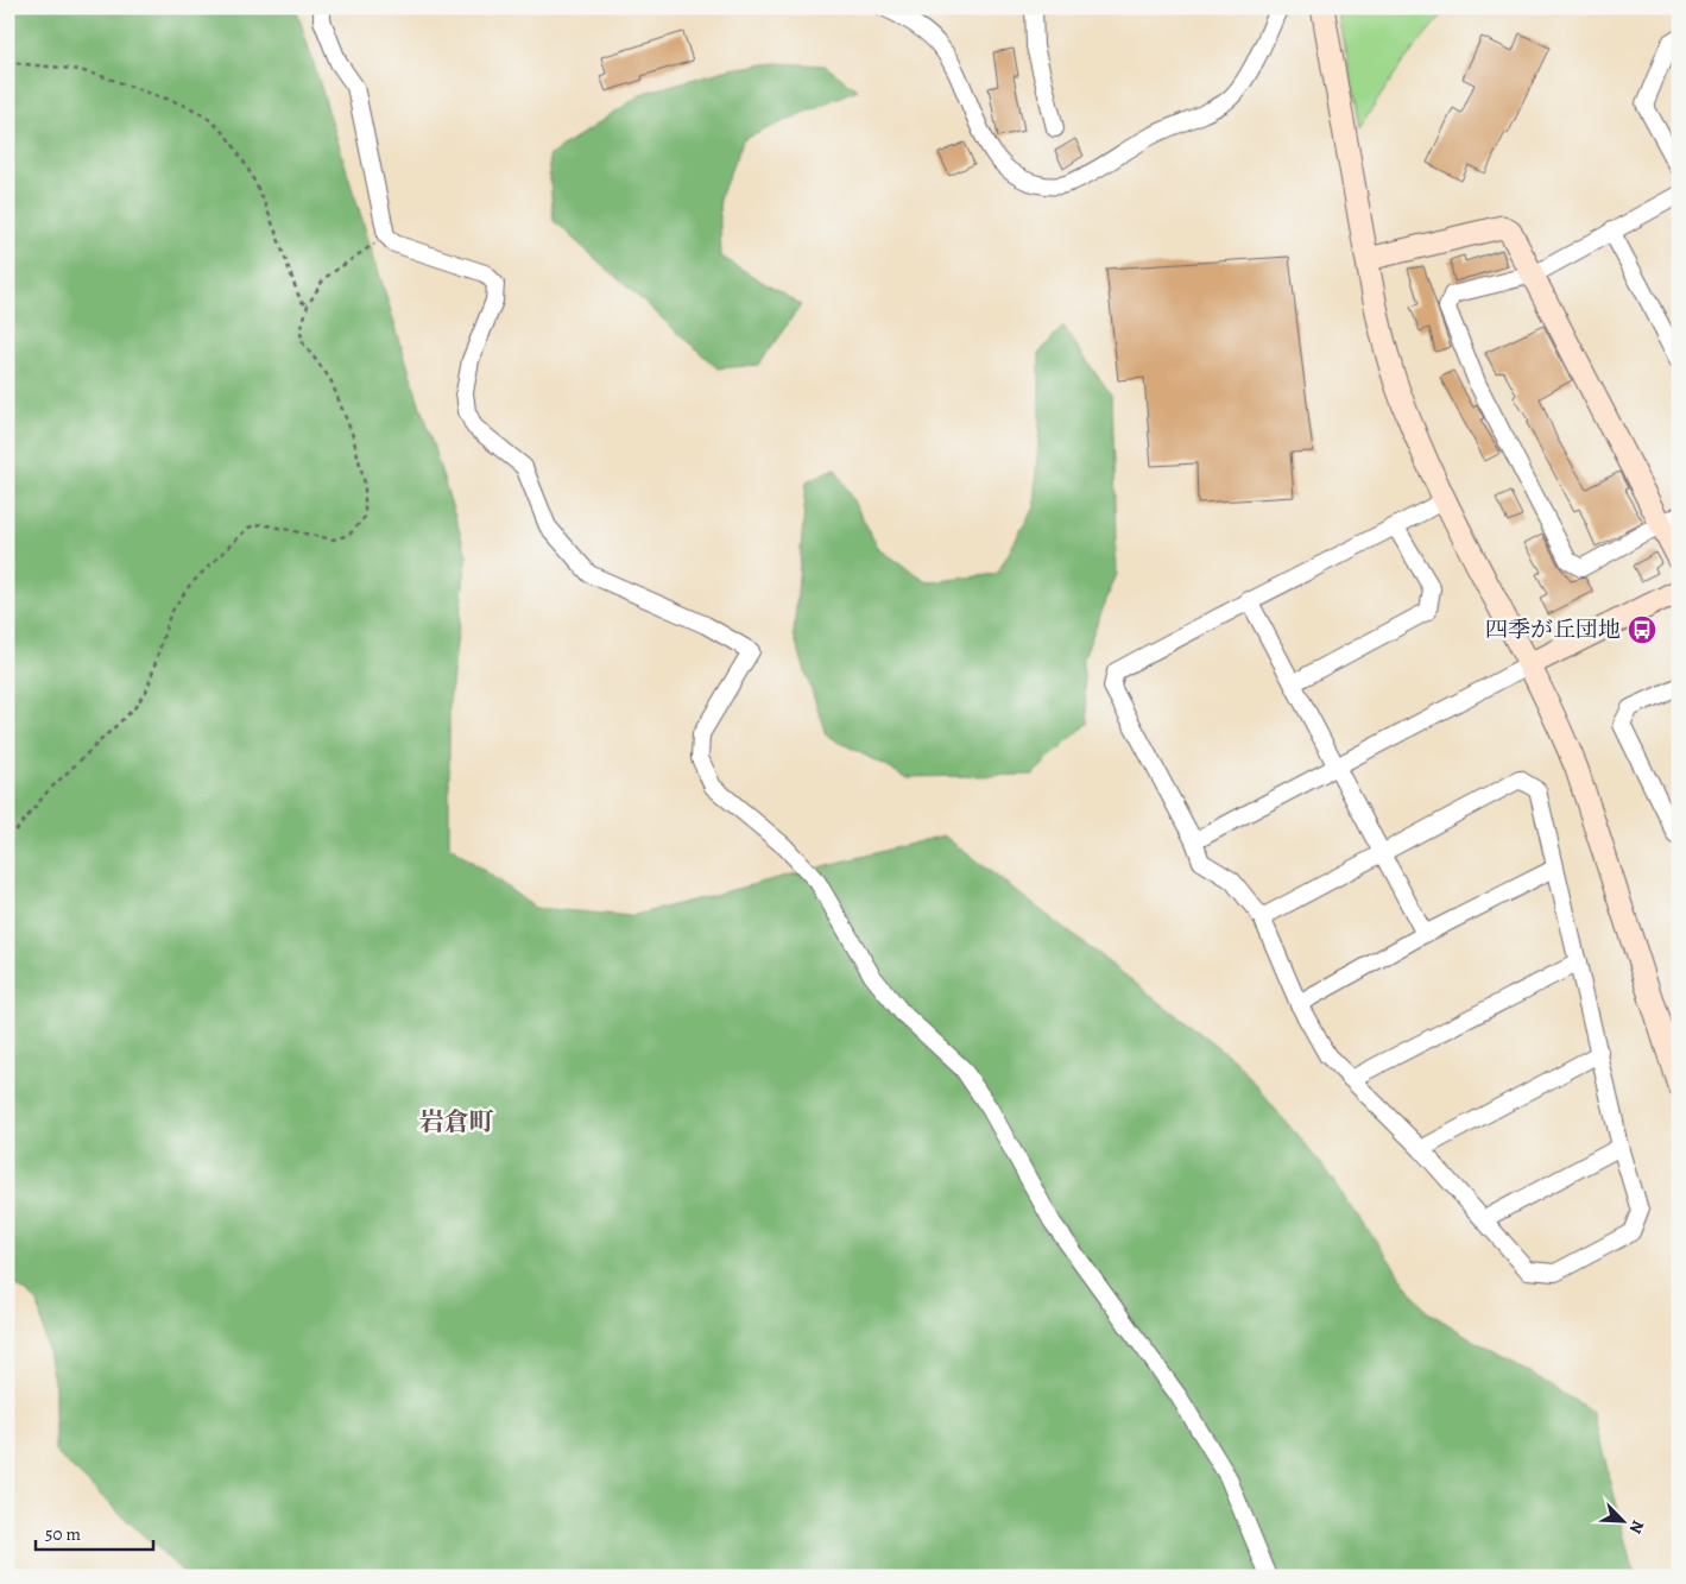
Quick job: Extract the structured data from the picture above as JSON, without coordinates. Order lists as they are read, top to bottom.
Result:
{
  "districts": ["岩倉町"],
  "places": {
    "bus stop": ["四季が丘団地"]
  },
  "scale_bar": "50 m",
  "north": "bottom right"
}
